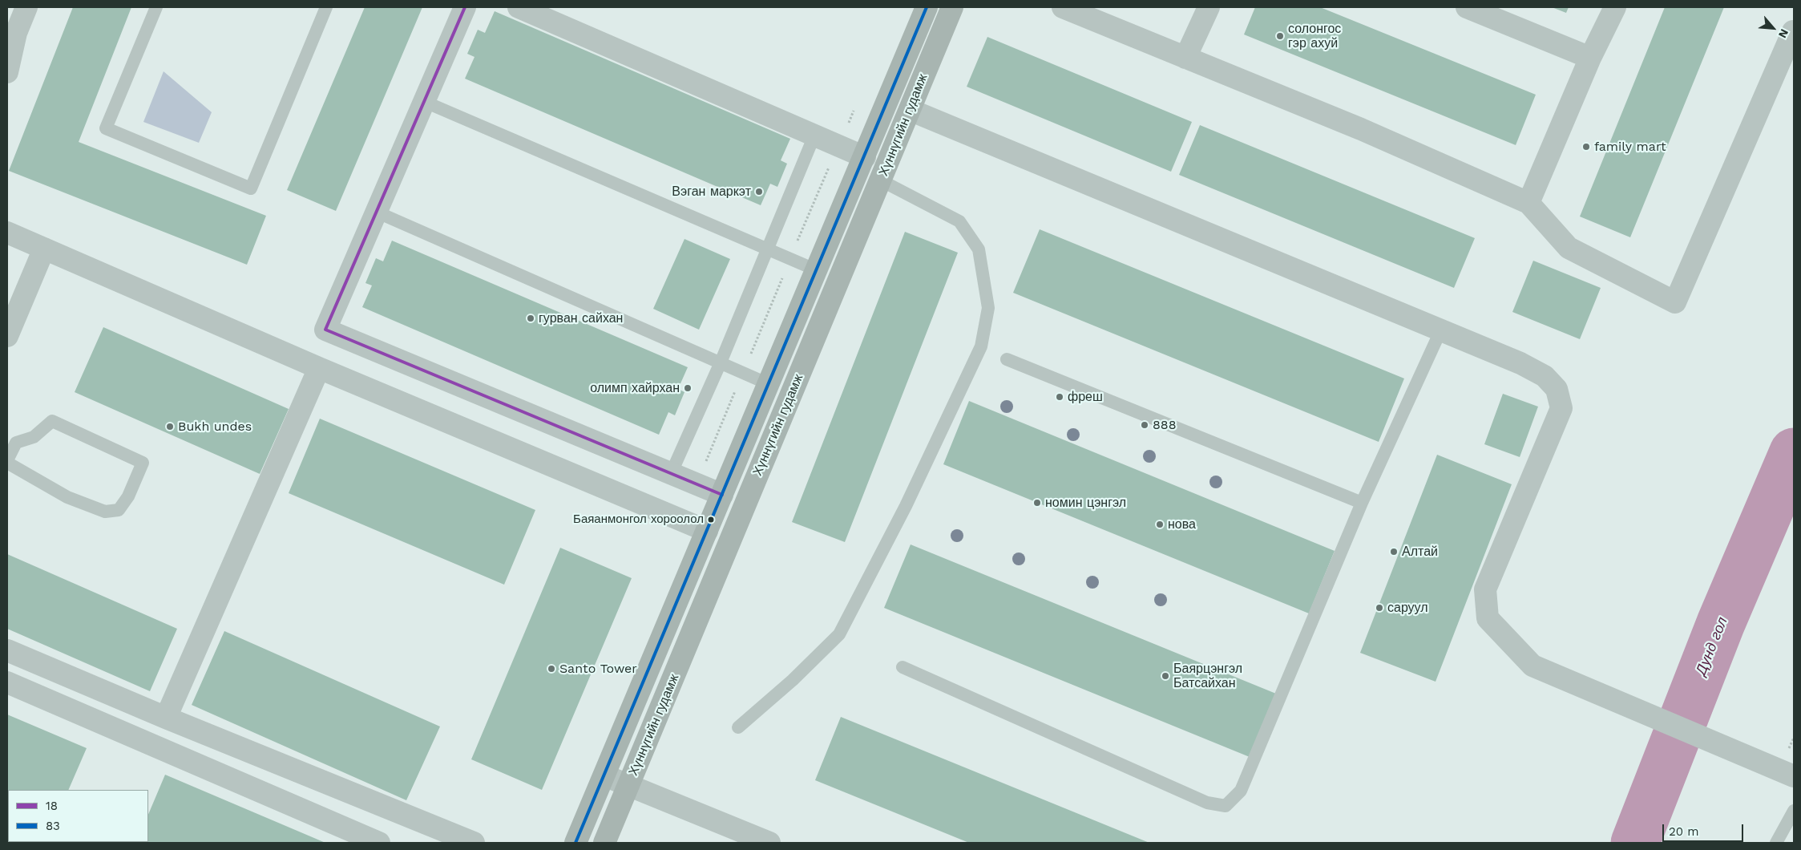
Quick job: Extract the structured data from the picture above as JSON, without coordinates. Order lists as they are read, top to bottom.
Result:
{
  "streets": {
    "main road": ["Хүннүгийн гудамж"]
  },
  "water": ["Дунд гол"],
  "places": [
    "солонгос гэр ахуй",
    "family mart",
    "Вэган маркэт",
    "гурван сайхан",
    "олимп хайрхан",
    "фреш",
    "888",
    "Bukh undes",
    "номин цэнгэл",
    "Баяанмонгол хороолол",
    "нова",
    "Алтай",
    "саруул",
    "Santo Tower",
    "Баярцэнгэл Батсайхан"
  ],
  "lines": ["transit line 18", "transit line 83"],
  "legend": ["18", "83"],
  "scale_bar": "20 m",
  "north": "bottom right"
}
